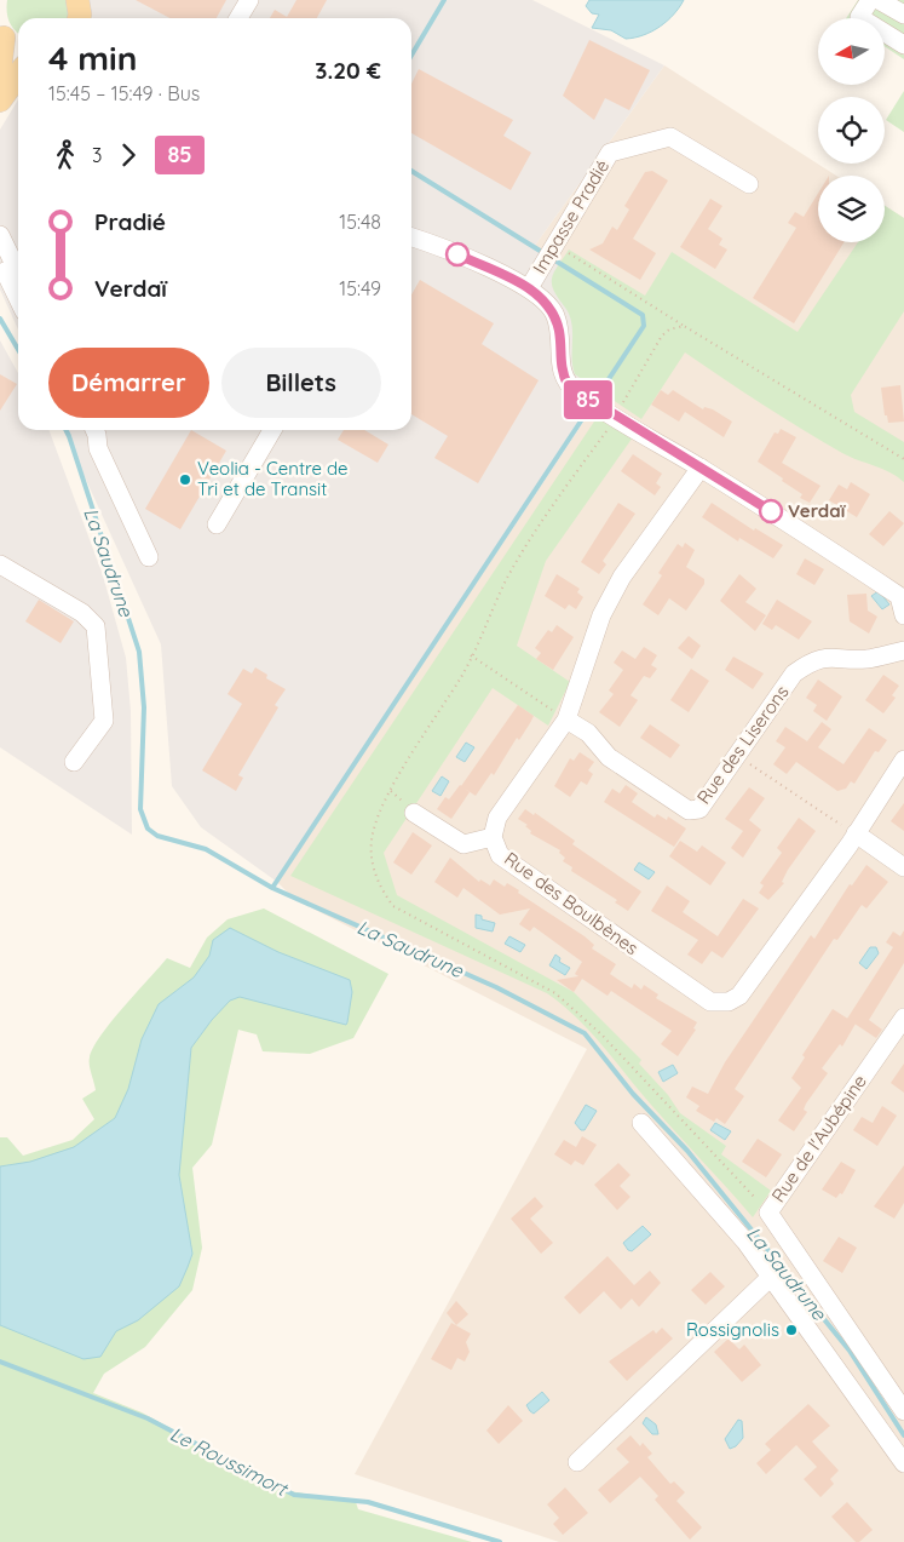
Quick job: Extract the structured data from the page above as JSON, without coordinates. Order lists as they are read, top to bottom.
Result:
{
  "streets": {
    "street": [
      "Impasse Pradié",
      "Rue des Liserons",
      "Rue des Boulbènes",
      "Rue de l'Aubépine"
    ]
  },
  "crossings": [
    ["Rue des Liserons", "Rue des Boulbènes"]
  ],
  "water": ["La Saudrune", "Le Roussimort"],
  "places": ["Veolia - Centre de Tri et de Transit", "Verdaï", "Rossignolis"],
  "lines": ["bus line 85"],
  "north": "left",
  "page": {
    "on_map": "85",
    "heading": ["4 min", "15:45 – 15:49 · Bus", "3.20 €"],
    "legs": ["3", "85"],
    "list": [
      {
        "name": "Pradié",
        "value": "15:48"
      },
      {
        "name": "Verdaï",
        "value": "15:49"
      }
    ],
    "buttons": ["Démarrer", "Billets"]
  }
}
